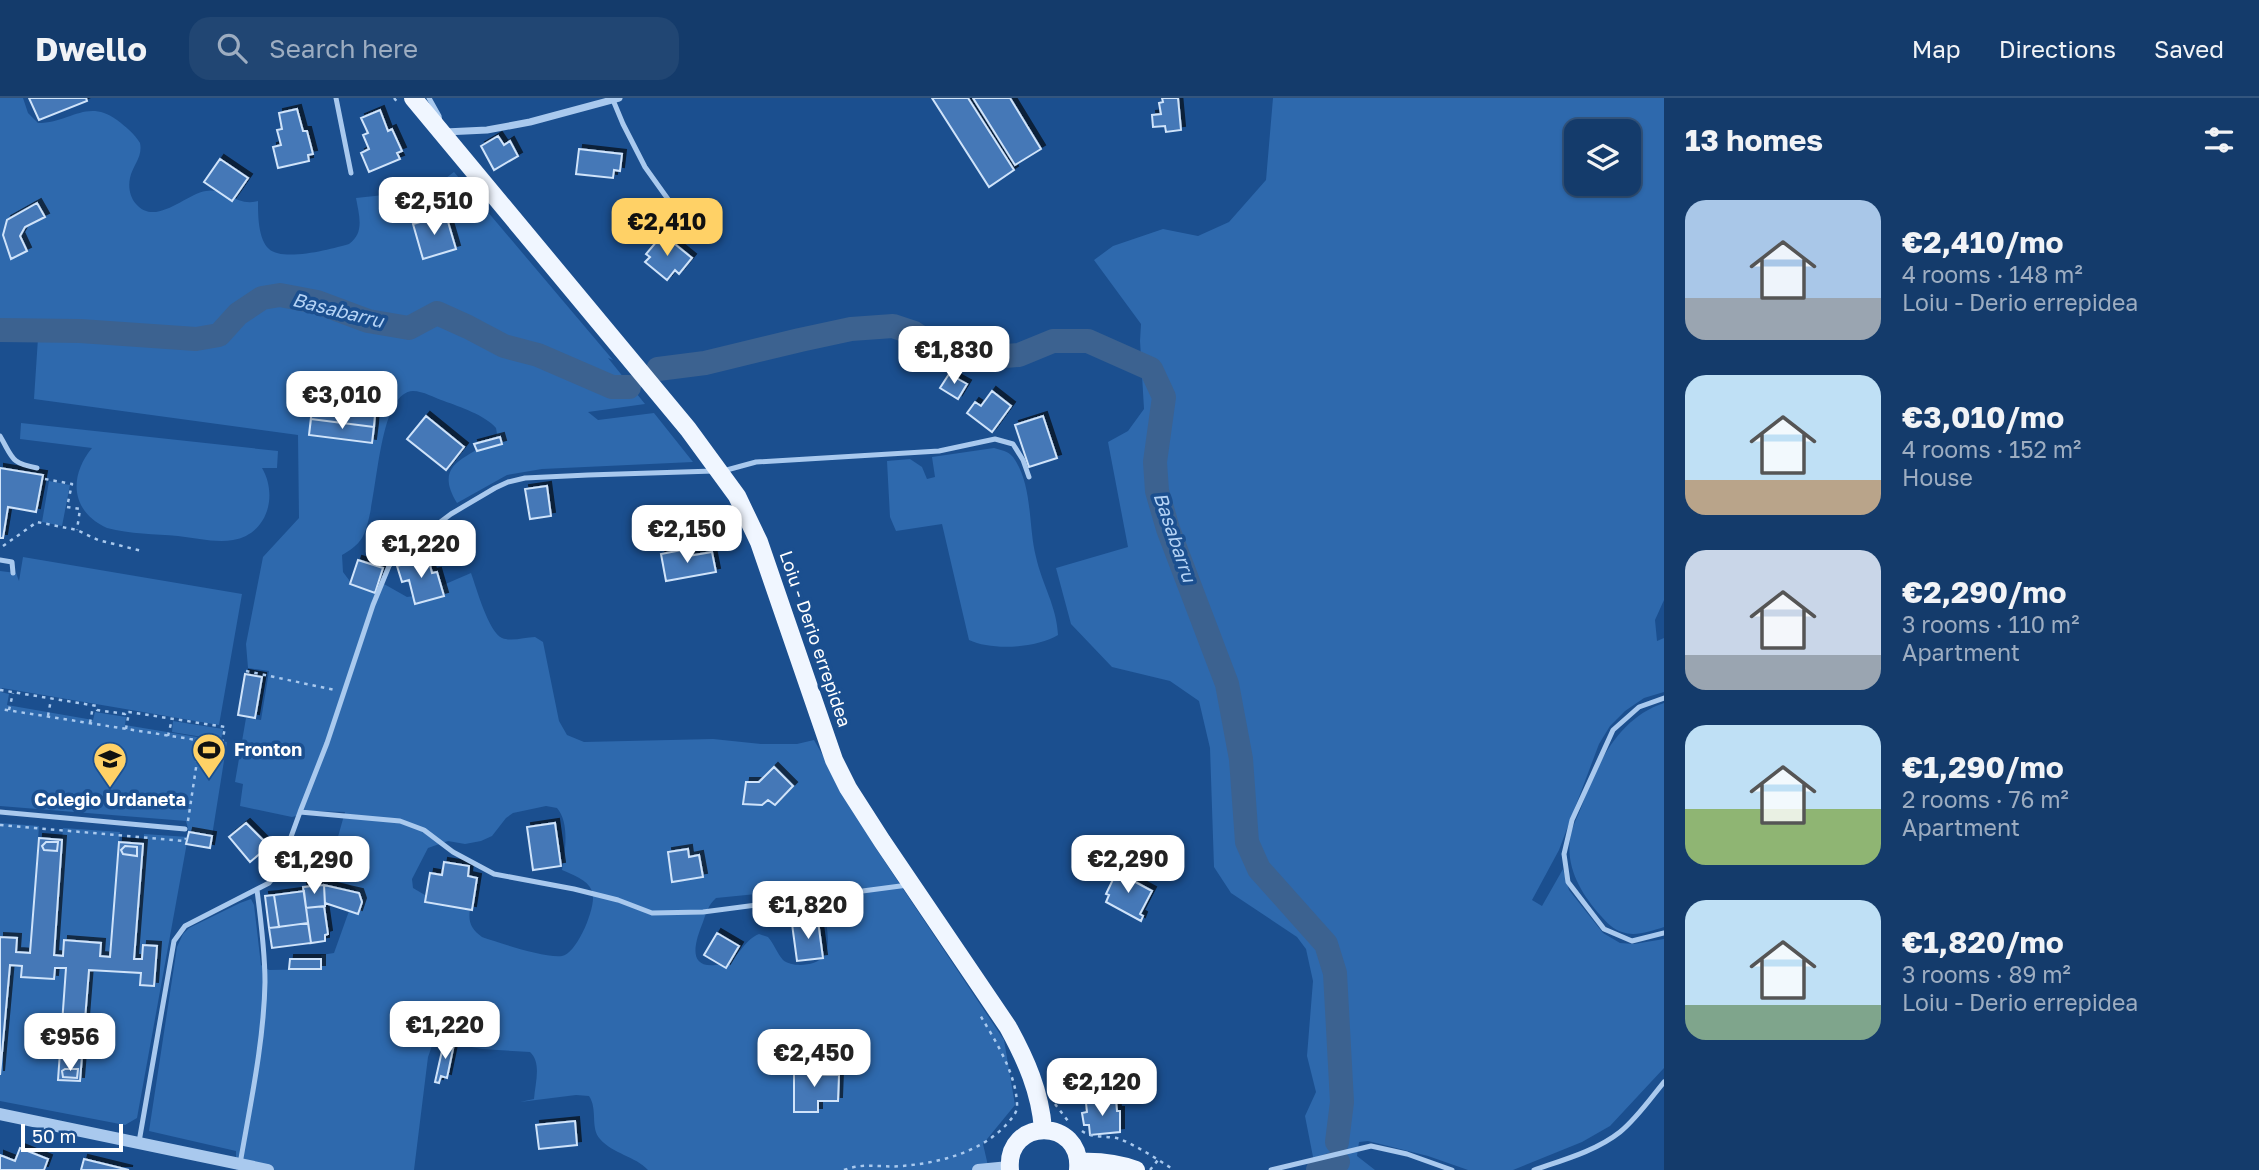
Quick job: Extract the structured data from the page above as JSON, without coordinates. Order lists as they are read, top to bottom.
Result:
{
  "streets": {
    "main road": ["Loiu - Derio errepidea"]
  },
  "water": ["Basabarru"],
  "places": {
    "sports": ["Fronton"],
    "school or university": ["Colegio Urdaneta"]
  },
  "scale_bar": "50 m",
  "page": {
    "header": "Dwello",
    "search": "Search here",
    "nav": ["Map", "Directions", "Saved"],
    "heading": "13 homes",
    "price": [
      "€2,510",
      "€2,410",
      "€1,830",
      "€3,010",
      "€2,150",
      "€1,220",
      "€2,290",
      "€1,290",
      "€1,820",
      "€1,220",
      "€956",
      "€2,450",
      "€2,120"
    ],
    "list": [
      {
        "name": "€2,410/mo",
        "note": "4 rooms · 148 m² · Loiu - Derio errepidea"
      },
      {
        "name": "€3,010/mo",
        "note": "4 rooms · 152 m² · House"
      },
      {
        "name": "€2,290/mo",
        "note": "3 rooms · 110 m² · Apartment"
      },
      {
        "name": "€1,290/mo",
        "note": "2 rooms · 76 m² · Apartment"
      },
      {
        "name": "€1,820/mo",
        "note": "3 rooms · 89 m² · Loiu - Derio errepidea"
      }
    ],
    "scale": "50 m"
  }
}
